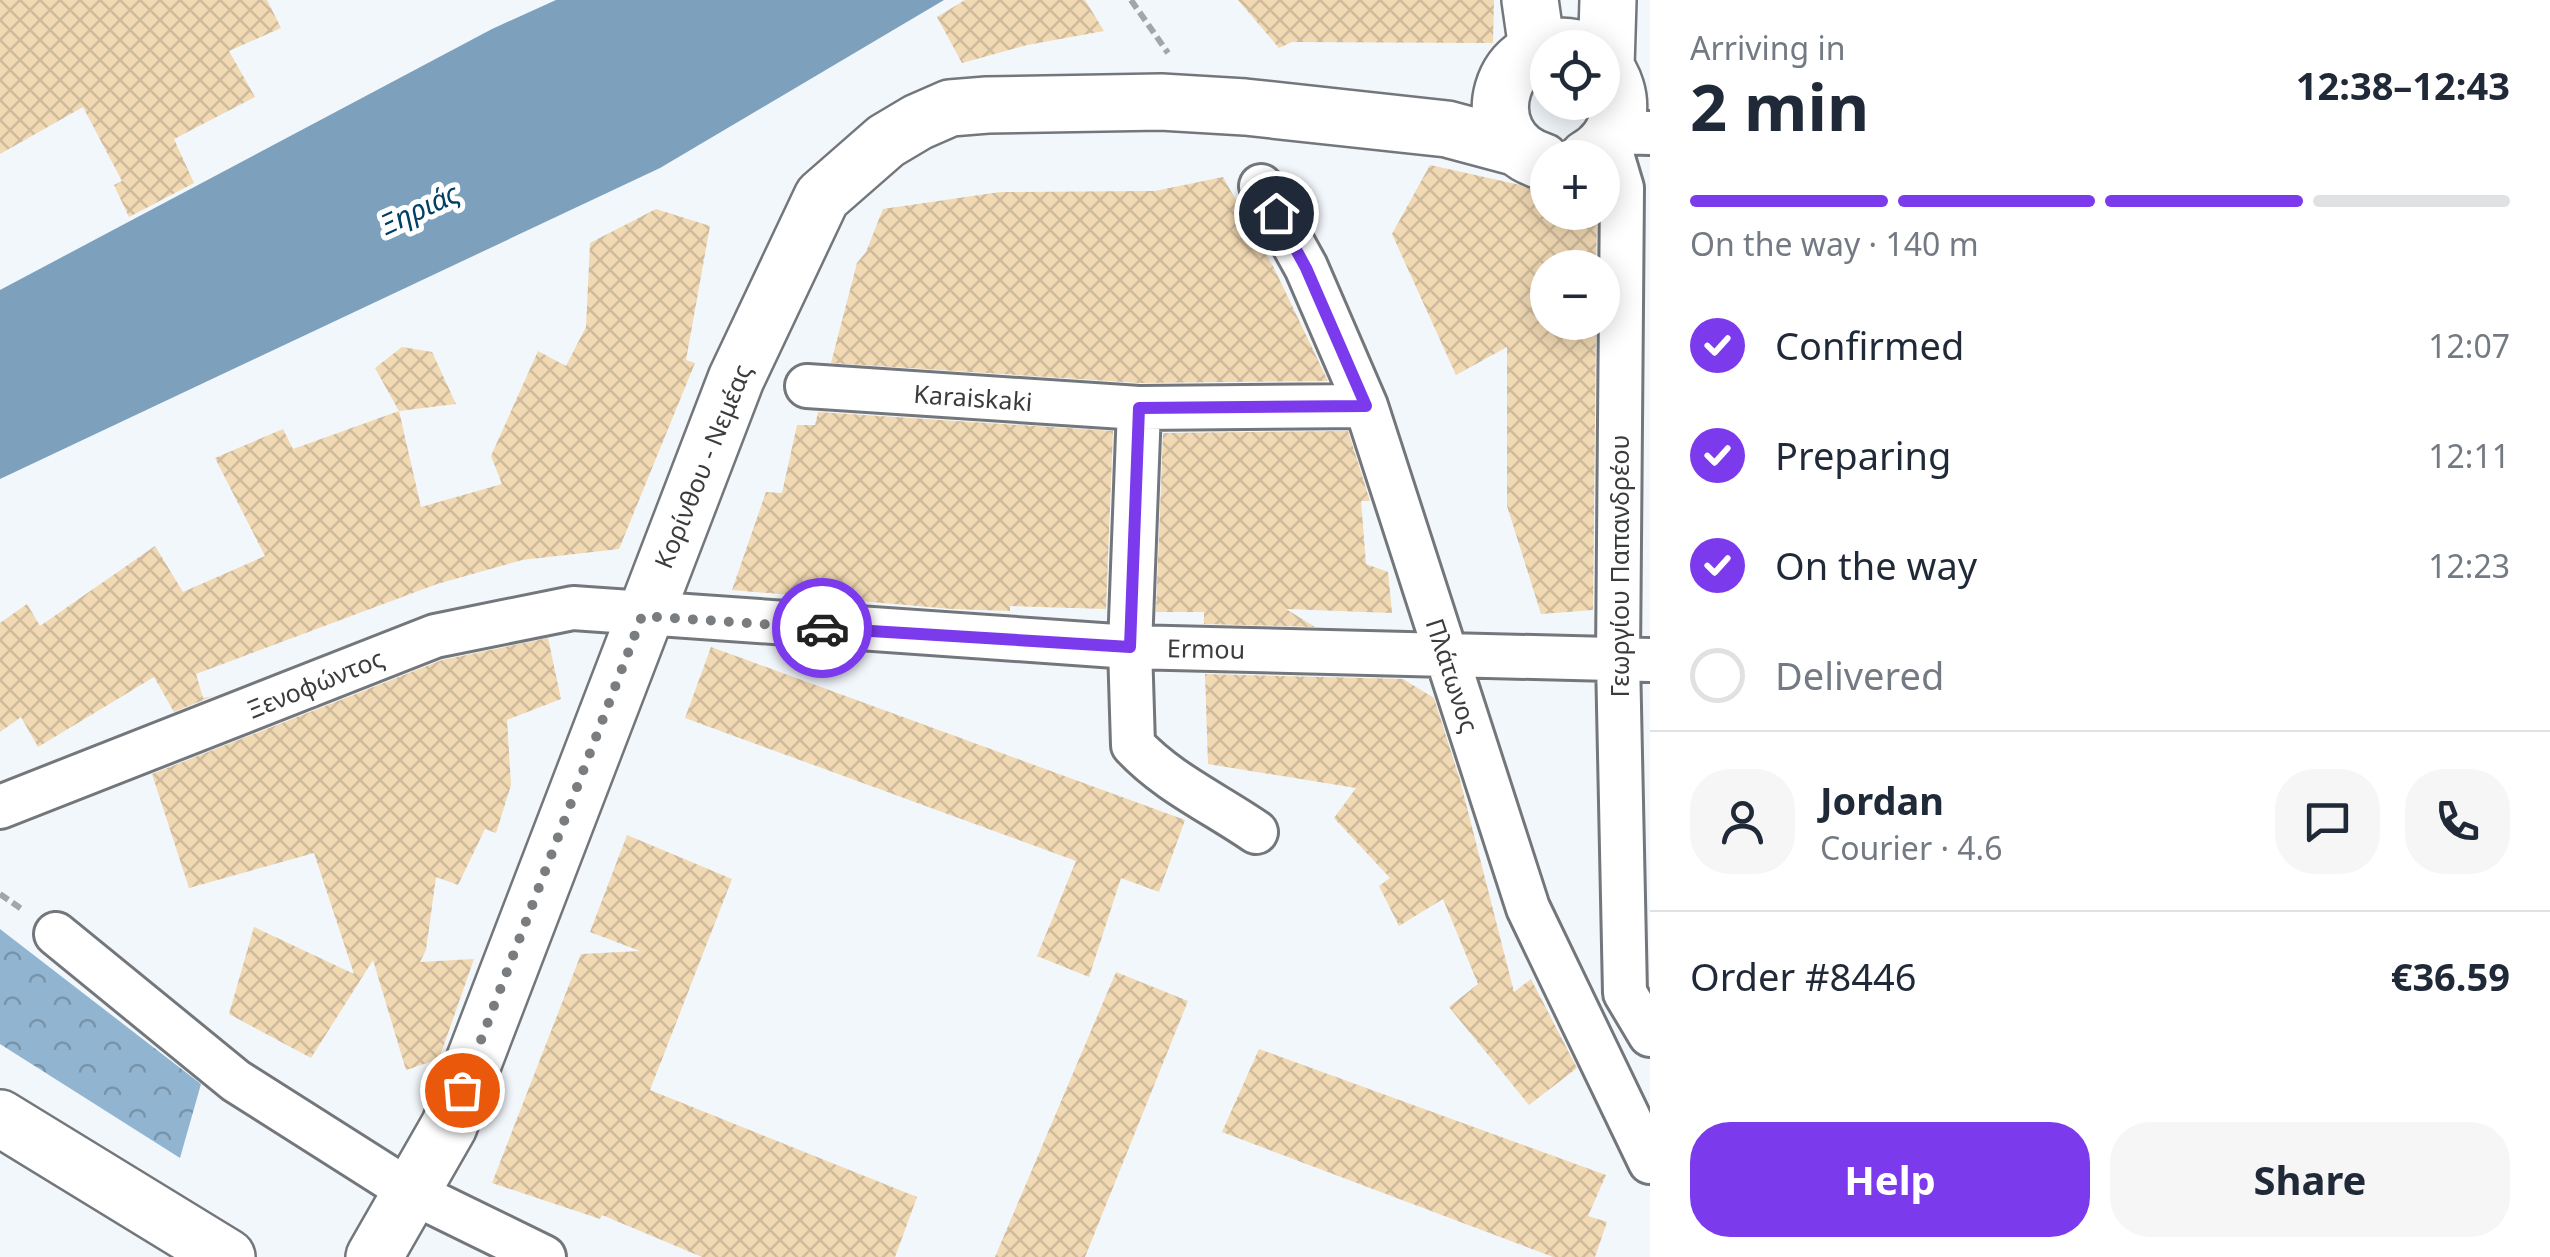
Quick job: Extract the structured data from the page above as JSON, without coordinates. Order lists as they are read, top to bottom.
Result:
{
  "streets": {
    "main road": ["Κορίνθου - Νεμέας", "Γεωργίου Παπανδρέου"],
    "street": [
      "Karaiskaki",
      "Ermou",
      "Πλάτωνος",
      "Ξενοφώντος"
    ]
  },
  "crossings": [
    ["Karaiskaki", "Πλάτωνος"],
    ["Κορίνθου - Νεμέας", "Ermou"],
    ["Κορίνθου - Νεμέας", "Ξενοφώντος"],
    ["Γεωργίου Παπανδρέου", "Ermou"],
    ["Ermou", "Πλάτωνος"],
    ["Ermou", "Ξενοφώντος"]
  ],
  "water": ["Ξηριάς"],
  "page": {
    "heading": ["2 min", "Arriving in", "12:38–12:43"],
    "panel": [
      "Jordan",
      "Courier · 4.6",
      "Order #8446",
      "€36.59"
    ],
    "map_buttons": ["+", "−"],
    "bar": "On the way · 140 m",
    "list": [
      ["Confirmed", "12:07"],
      ["Preparing", "12:11"],
      ["On the way", "12:23"],
      "Delivered"
    ],
    "buttons": ["Help", "Share"]
  }
}
